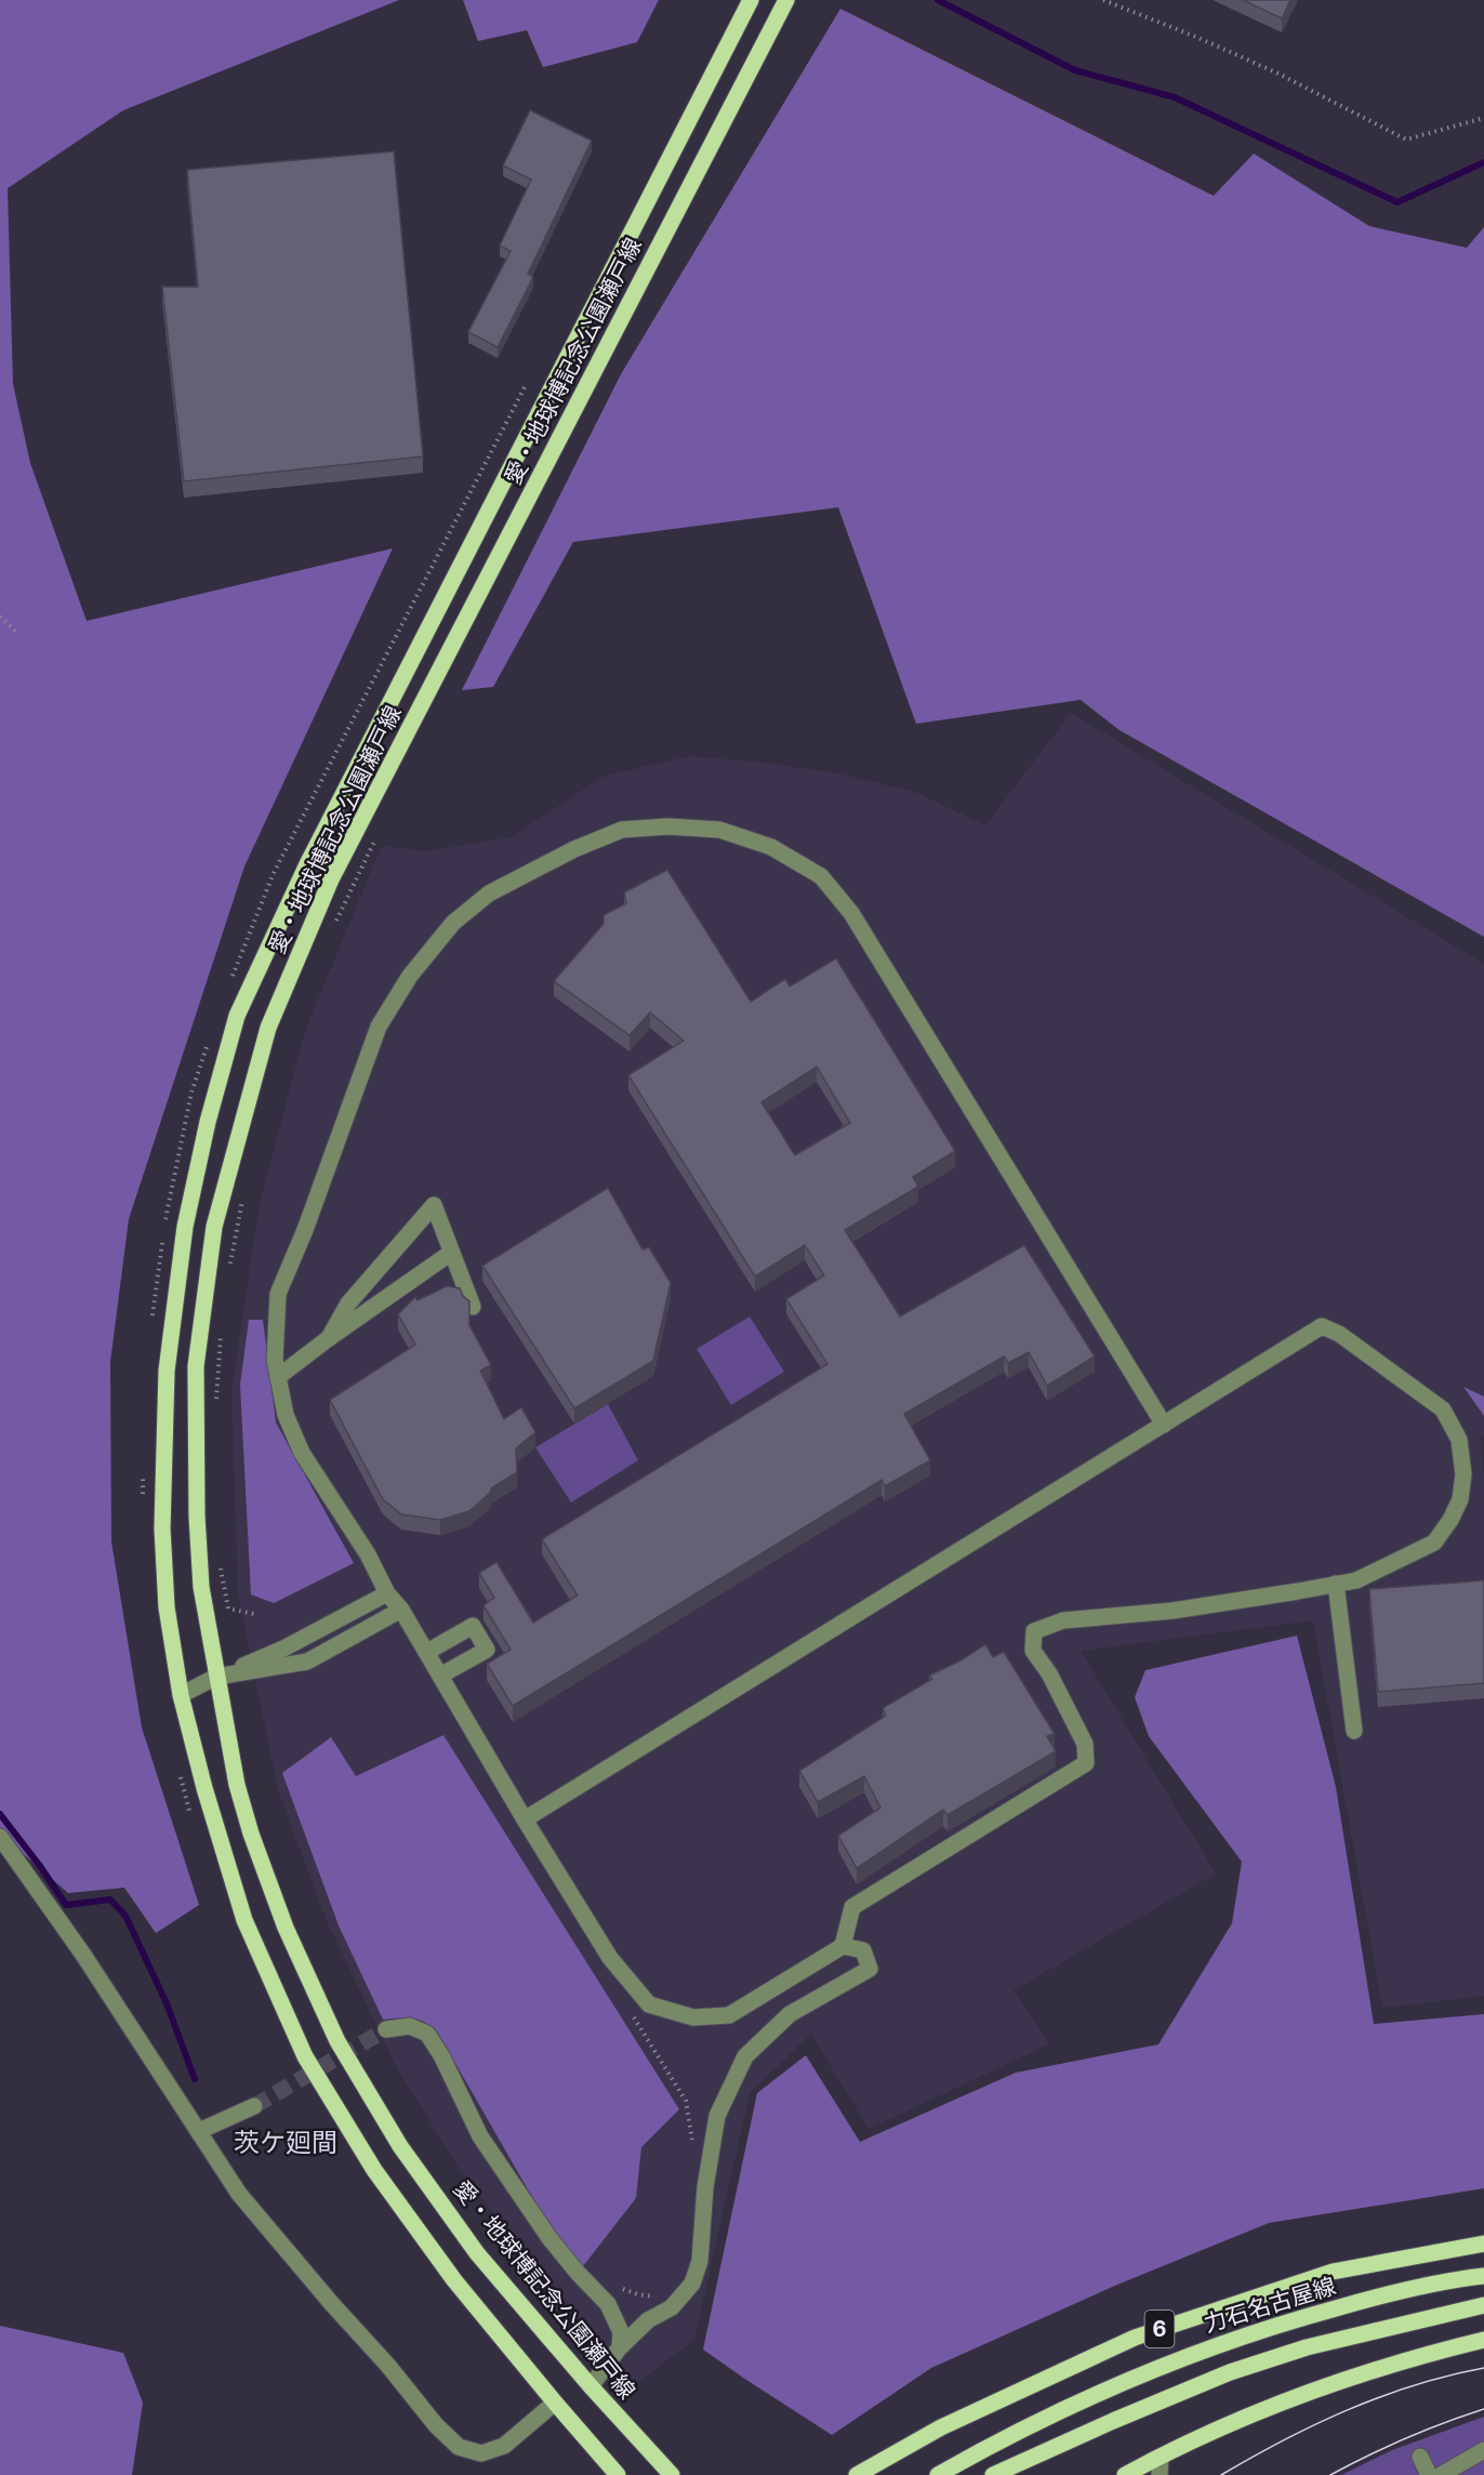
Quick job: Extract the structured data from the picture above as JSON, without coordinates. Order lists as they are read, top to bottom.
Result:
{
  "streets": {
    "main road": ["愛・地球博記念公園瀬戸線", "力石名古屋線", "6"]
  },
  "districts": ["茨ケ廻間"]
}
